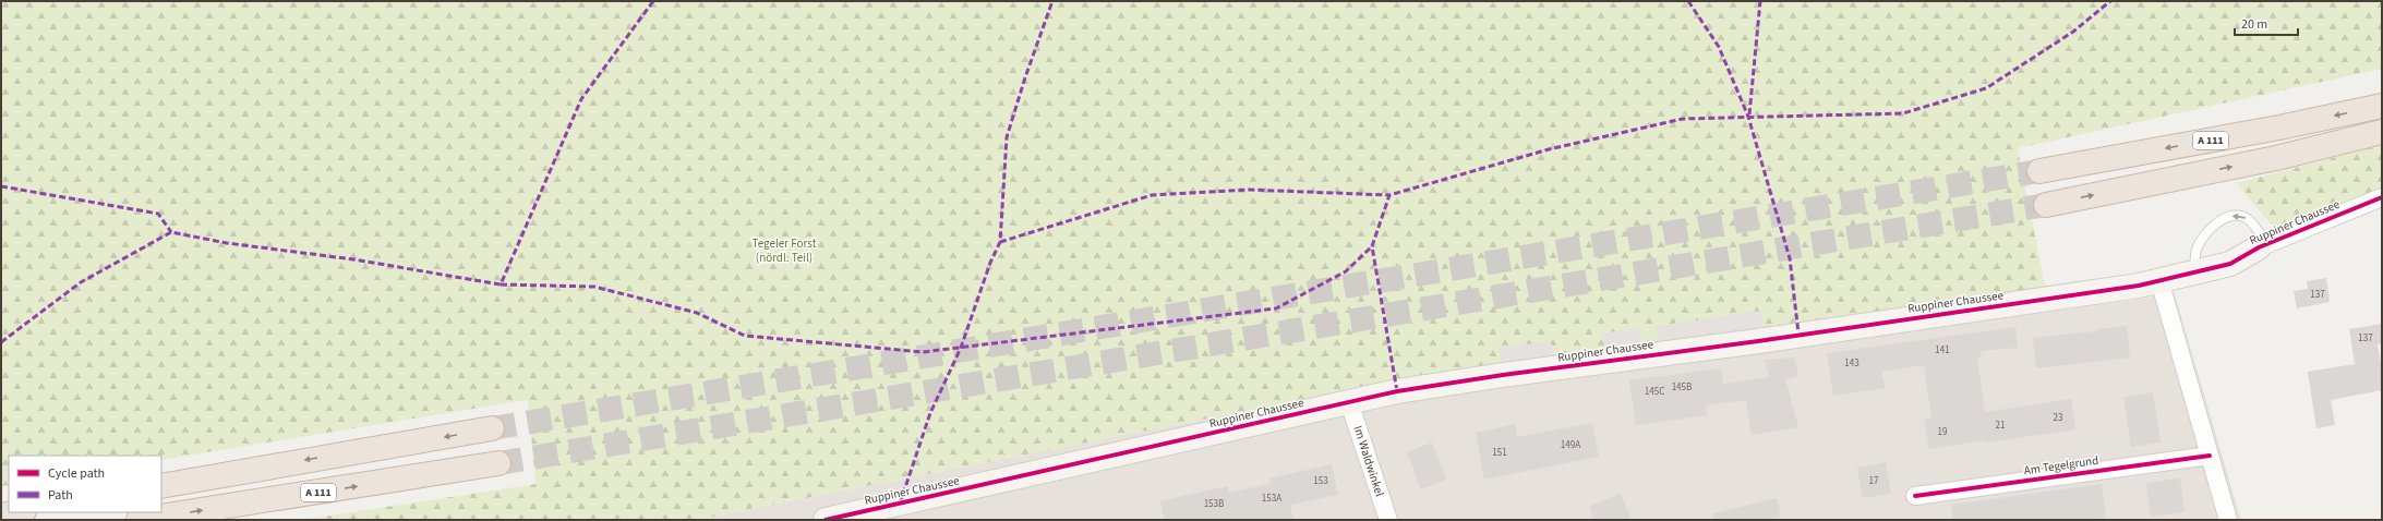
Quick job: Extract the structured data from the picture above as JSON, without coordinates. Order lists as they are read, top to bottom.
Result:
{
  "streets": {
    "highway": ["A 111"],
    "street": ["Ruppiner Chaussee", "Im Waldwinkel", "Am Tegelgrund"]
  },
  "crossings": [
    ["Ruppiner Chaussee", "Im Waldwinkel"]
  ],
  "parks": ["Tegeler Forst (nördl. Teil)"],
  "house_numbers": [
    "137",
    "137",
    "141",
    "143",
    "145B",
    "145C",
    "23",
    "21",
    "19",
    "149A",
    "151",
    "153",
    "17",
    "153A",
    "153B"
  ],
  "legend": ["Cycle path", "Path"],
  "scale_bar": "20 m"
}
